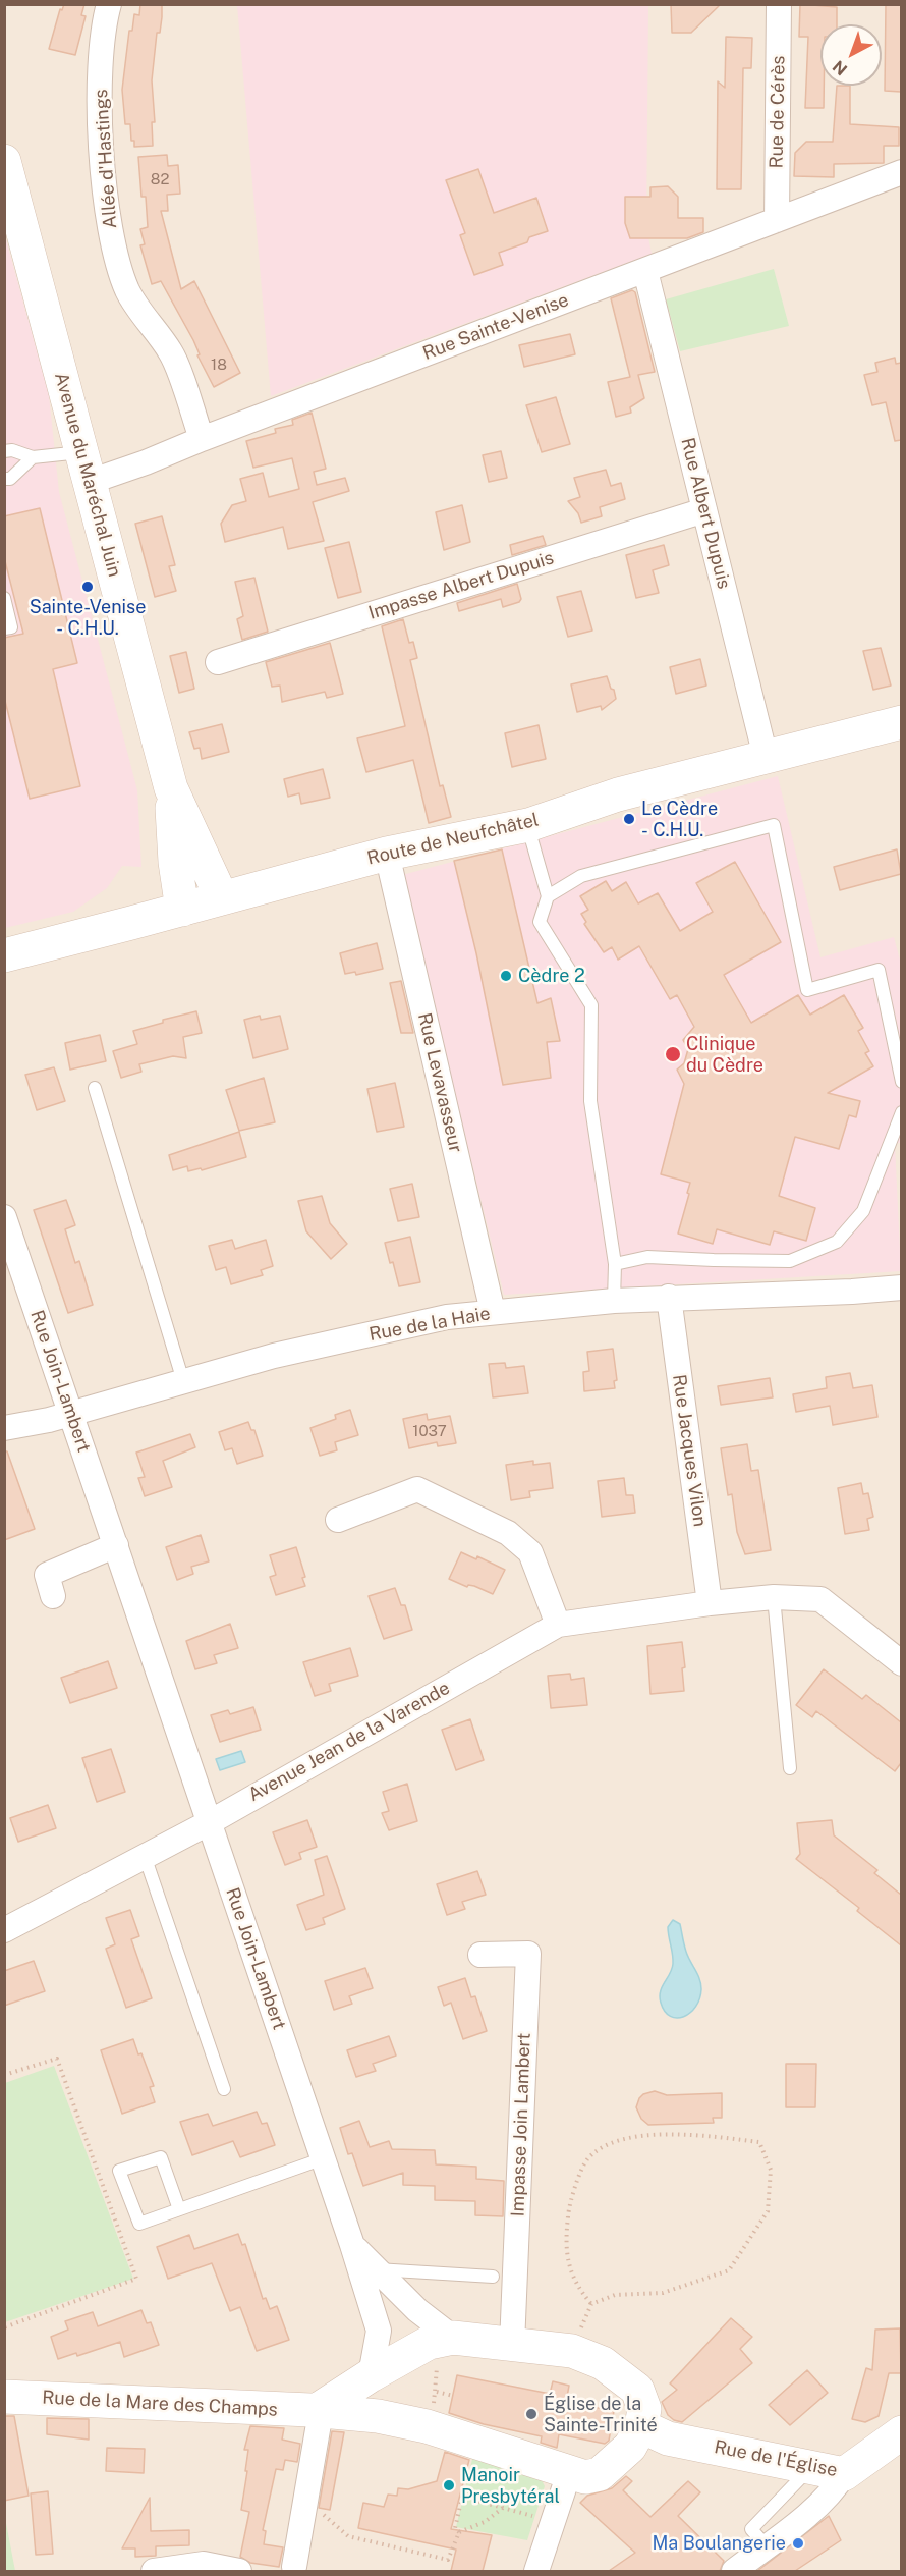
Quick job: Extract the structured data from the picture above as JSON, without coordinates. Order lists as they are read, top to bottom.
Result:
{
  "streets": {
    "street": [
      "Rue de Cérès",
      "Allée d'Hastings",
      "Rue Sainte-Venise",
      "Avenue du Maréchal Juin",
      "Rue Albert Dupuis",
      "Impasse Albert Dupuis",
      "Route de Neufchâtel",
      "Rue Levavasseur",
      "Rue de la Haie",
      "Rue Join-Lambert",
      "Rue Jacques Vilon",
      "Avenue Jean de la Varende",
      "Impasse Join Lambert",
      "Rue de la Mare des Champs",
      "Rue de l'Église"
    ]
  },
  "crossings": [
    ["Rue de Cérès", "Rue Sainte-Venise"],
    ["Allée d'Hastings", "Rue Sainte-Venise"],
    ["Rue Sainte-Venise", "Avenue du Maréchal Juin"],
    ["Rue Sainte-Venise", "Rue Albert Dupuis"],
    ["Avenue du Maréchal Juin", "Route de Neufchâtel"],
    ["Rue Albert Dupuis", "Impasse Albert Dupuis"],
    ["Rue Albert Dupuis", "Route de Neufchâtel"],
    ["Route de Neufchâtel", "Rue Levavasseur"],
    ["Rue Levavasseur", "Rue de la Haie"],
    ["Rue de la Haie", "Rue Join-Lambert"],
    ["Rue de la Haie", "Rue Jacques Vilon"],
    ["Rue Join-Lambert", "Avenue Jean de la Varende"],
    ["Rue Jacques Vilon", "Avenue Jean de la Varende"],
    ["Rue de la Mare des Champs", "Rue de l'Église"]
  ],
  "places": [
    "Sainte-Venise - C.H.U.",
    "Le Cèdre - C.H.U.",
    "Cèdre 2",
    "Clinique du Cèdre",
    "Église de la Sainte-Trinité",
    "Manoir Presbytéral",
    "Ma Boulangerie"
  ],
  "house_numbers": ["82", "18", "1037"],
  "north": "bottom left"
}
